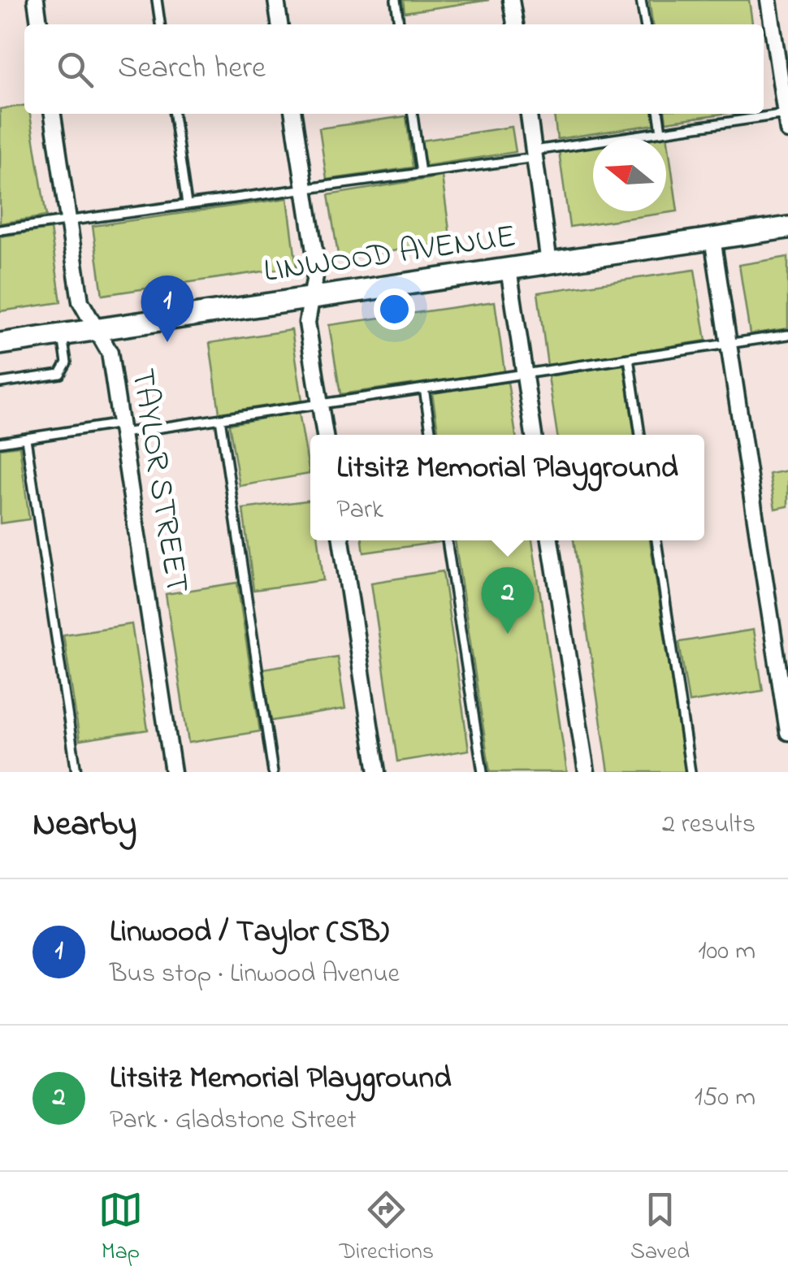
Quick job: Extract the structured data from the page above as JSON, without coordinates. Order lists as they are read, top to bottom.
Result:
{
  "streets": {
    "street": ["LINWOOD AVENUE", "TAYLOR STREET"]
  },
  "crossings": [
    ["LINWOOD AVENUE", "TAYLOR STREET"]
  ],
  "north": "left",
  "page": {
    "search": "Search here",
    "pins": ["1", "2"],
    "popup": ["Litsitz Memorial Playground", "Park"],
    "heading": ["Nearby", "2 results"],
    "list": [
      {
        "mark": "1",
        "name": "Linwood / Taylor (SB)",
        "note": "Bus stop · Linwood Avenue",
        "value": "100 m"
      },
      {
        "mark": "2",
        "name": "Litsitz Memorial Playground",
        "note": "Park · Gladstone Street",
        "value": "150 m"
      }
    ],
    "nav": ["Map", "Directions", "Saved"]
  }
}
